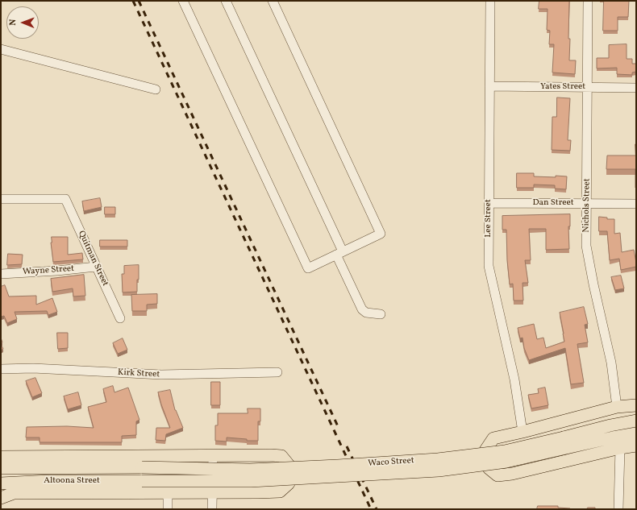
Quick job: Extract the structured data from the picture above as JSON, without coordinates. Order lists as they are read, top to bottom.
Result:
{
  "streets": {
    "main road": ["Waco Street", "Altoona Street"],
    "street": [
      "Yates Street",
      "Dan Street",
      "Nichols Street",
      "Lee Street",
      "Quitman Street",
      "Wayne Street",
      "Kirk Street"
    ]
  },
  "crossings": [
    ["Yates Street", "Nichols Street"],
    ["Yates Street", "Lee Street"],
    ["Dan Street", "Nichols Street"],
    ["Dan Street", "Lee Street"],
    ["Quitman Street", "Wayne Street"],
    ["Waco Street", "Altoona Street"]
  ],
  "north": "left"
}
